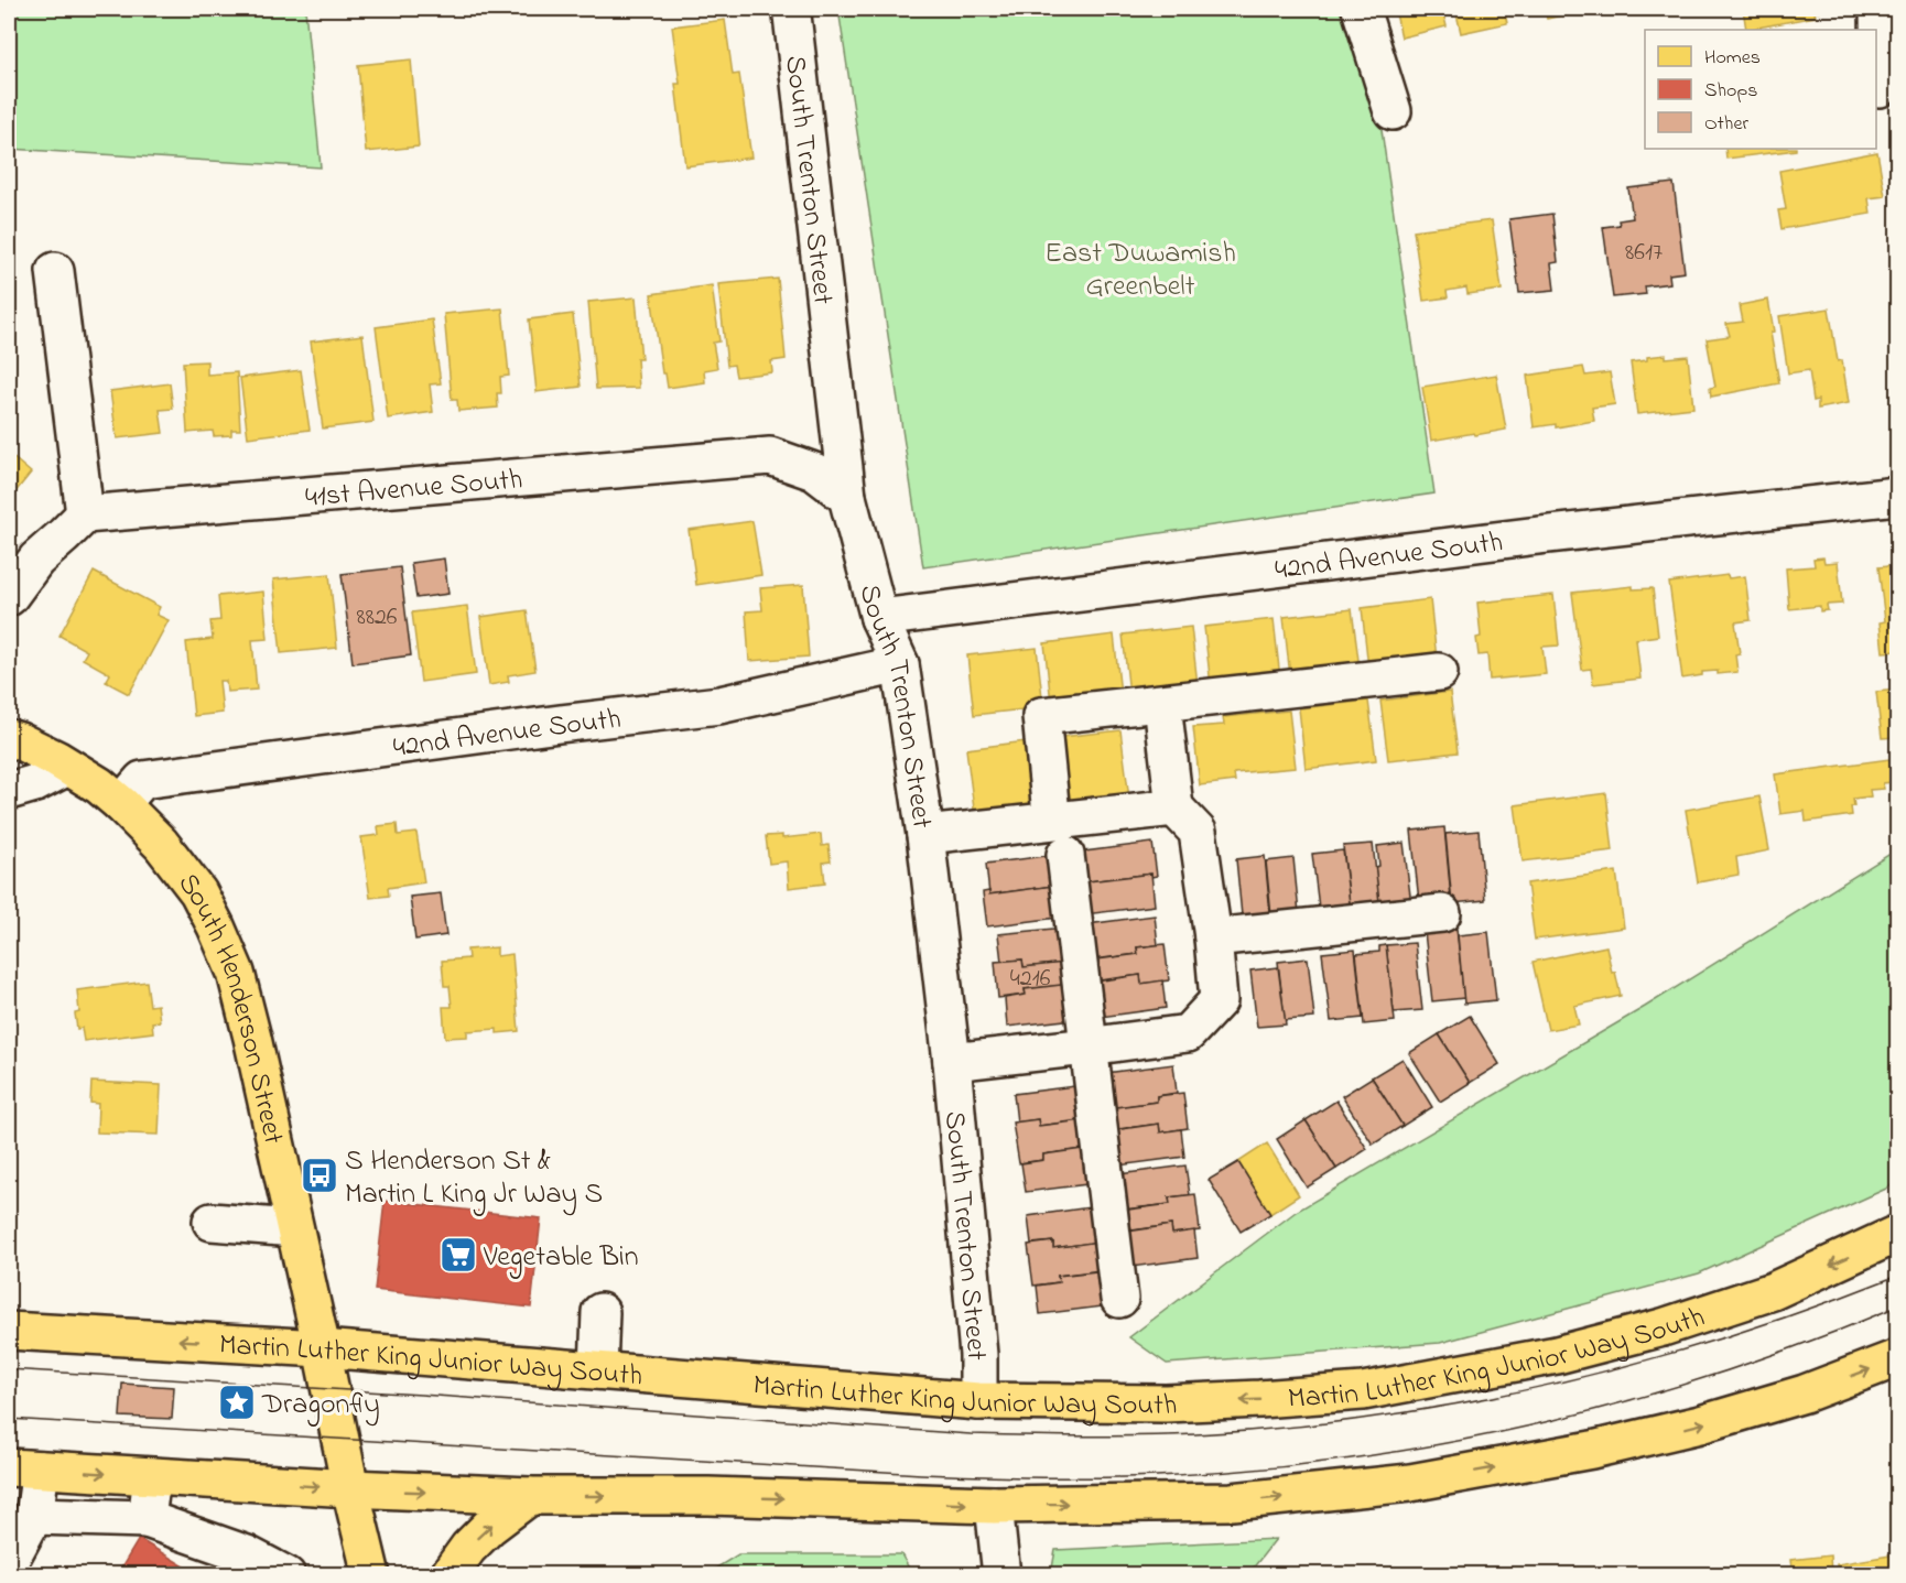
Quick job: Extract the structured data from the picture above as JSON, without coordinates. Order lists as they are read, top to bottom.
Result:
{
  "streets": {
    "main road": ["South Henderson Street", "Martin Luther King Junior Way South"],
    "street": ["South Trenton Street", "41st Avenue South", "42nd Avenue South"]
  },
  "crossings": [
    ["South Trenton Street", "41st Avenue South"],
    ["South Trenton Street", "42nd Avenue South"],
    ["South Trenton Street", "Martin Luther King Junior Way South"],
    ["42nd Avenue South", "South Henderson Street"],
    ["South Henderson Street", "Martin Luther King Junior Way South"]
  ],
  "parks": ["East Duwamish Greenbelt"],
  "places": {
    "bus stop": ["S Henderson St & Martin L King Jr Way S"],
    "supermarket": ["Vegetable Bin"],
    "place": ["Dragonfly"]
  },
  "house_numbers": ["8617", "8826", "4216"],
  "legend": ["Homes", "Shops", "Other"]
}
